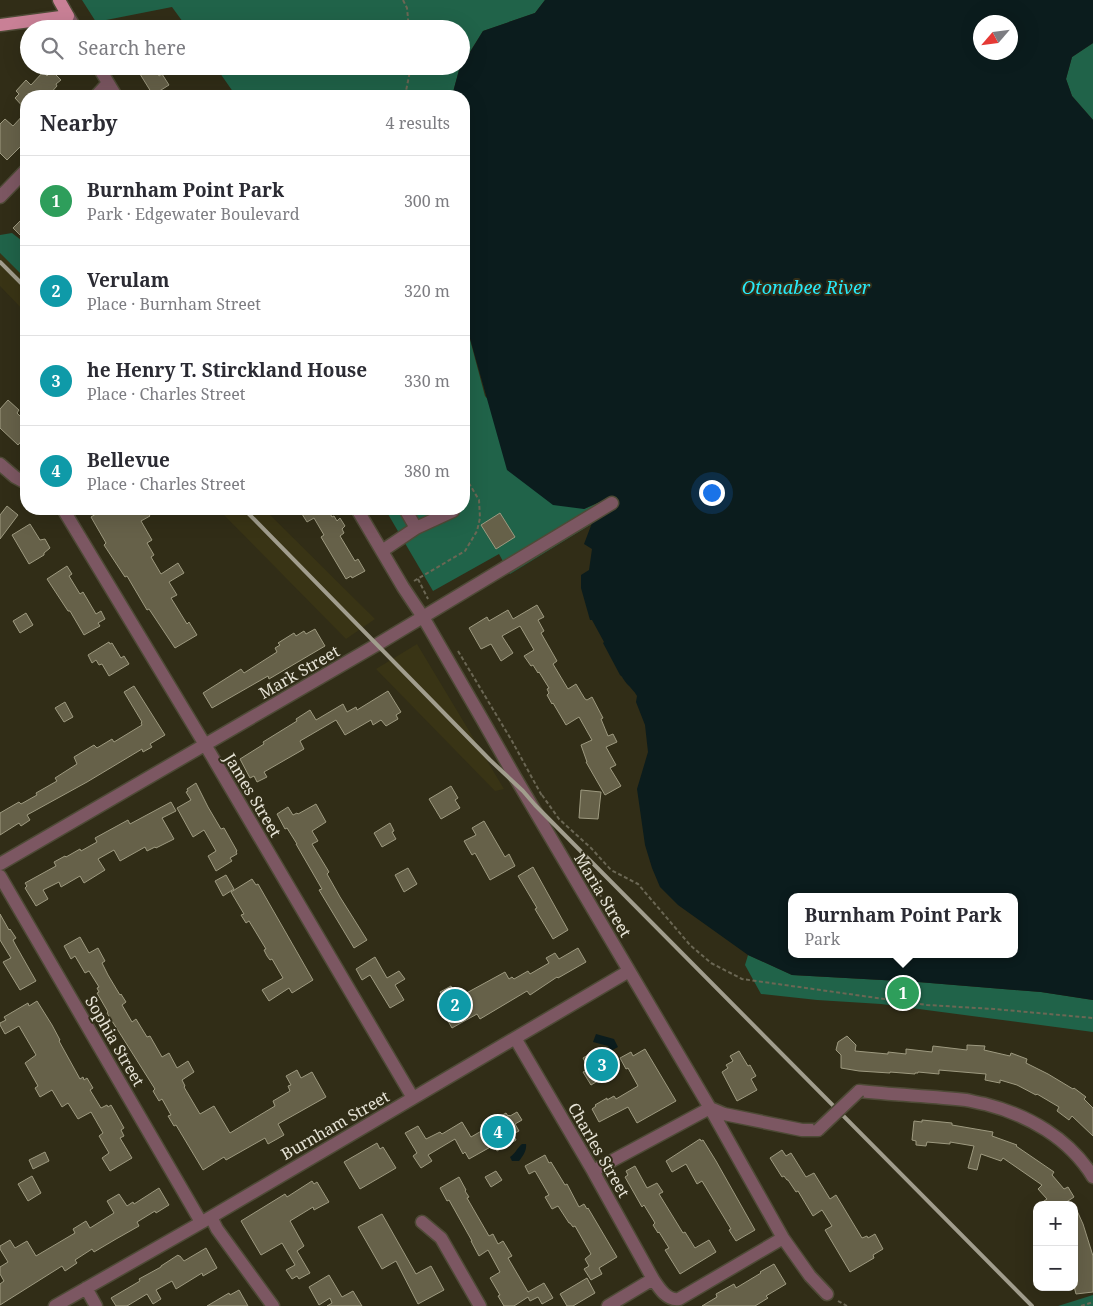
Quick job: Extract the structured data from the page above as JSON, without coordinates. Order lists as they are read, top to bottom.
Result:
{
  "streets": {
    "street": [
      "Mark Street",
      "James Street",
      "Maria Street",
      "Sophia Street",
      "Burnham Street",
      "Charles Street"
    ]
  },
  "crossings": [
    ["Mark Street", "James Street"],
    ["Mark Street", "Maria Street"],
    ["James Street", "Burnham Street"],
    ["Maria Street", "Burnham Street"],
    ["Maria Street", "Charles Street"],
    ["Sophia Street", "Burnham Street"],
    ["Burnham Street", "Charles Street"]
  ],
  "water": ["Otonabee River"],
  "north": "bottom left",
  "page": {
    "search": "Search here",
    "heading": ["Nearby", "4 results"],
    "list": [
      {
        "mark": "1",
        "name": "Burnham Point Park",
        "note": "Park · Edgewater Boulevard",
        "value": "300 m"
      },
      {
        "mark": "2",
        "name": "Verulam",
        "note": "Place · Burnham Street",
        "value": "320 m"
      },
      {
        "mark": "3",
        "name": "he Henry T. Stirckland House",
        "note": "Place · Charles Street",
        "value": "330 m"
      },
      {
        "mark": "4",
        "name": "Bellevue",
        "note": "Place · Charles Street",
        "value": "380 m"
      }
    ],
    "popup": ["Burnham Point Park", "Park"],
    "pins": [
      "1",
      "2",
      "3",
      "4"
    ],
    "map_buttons": ["+", "−"]
  }
}
